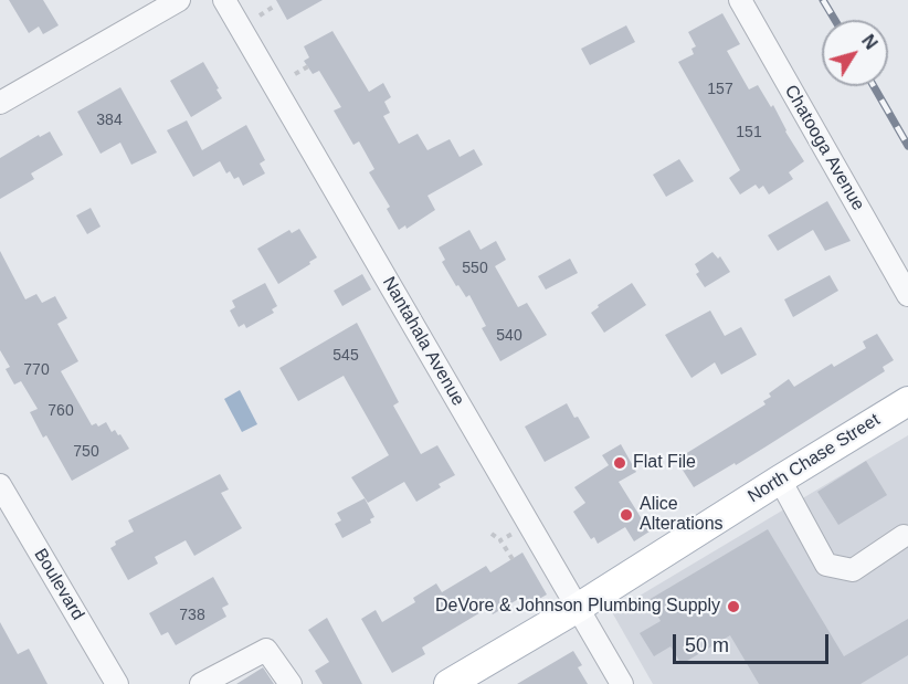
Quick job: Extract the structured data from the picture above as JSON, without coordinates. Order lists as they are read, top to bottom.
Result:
{
  "streets": {
    "main road": ["North Chase Street"],
    "street": ["Chatooga Avenue", "Nantahala Avenue", "Boulevard"]
  },
  "crossings": [
    ["Nantahala Avenue", "North Chase Street"]
  ],
  "places": ["Flat File", "Alice Alterations", "DeVore & Johnson Plumbing Supply"],
  "house_numbers": [
    "157",
    "384",
    "151",
    "550",
    "540",
    "545",
    "770",
    "760",
    "750",
    "738"
  ],
  "scale_bar": "50 m",
  "north": "top right"
}
